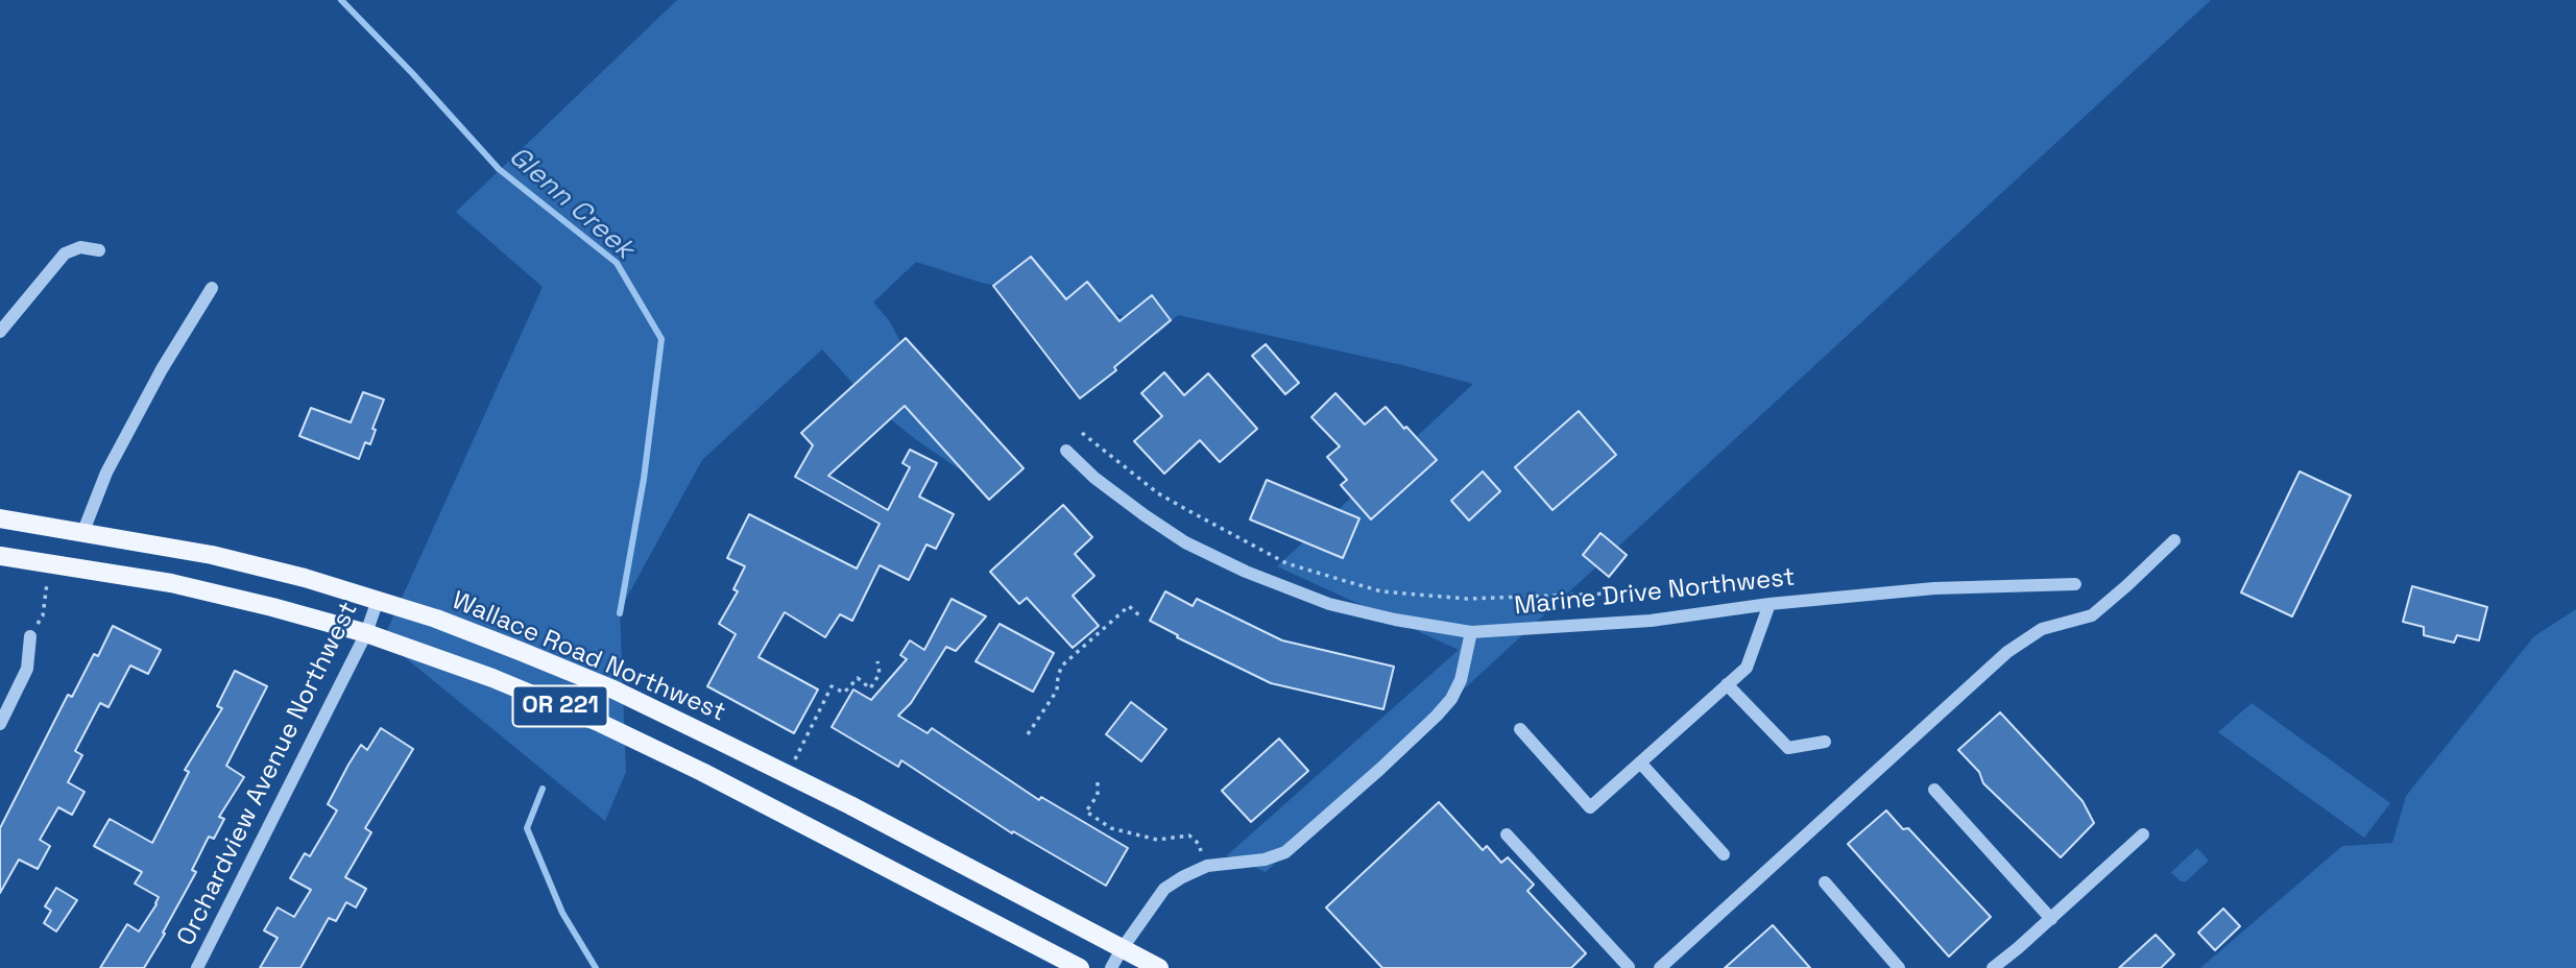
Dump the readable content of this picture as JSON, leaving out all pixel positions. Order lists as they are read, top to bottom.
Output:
{
  "streets": {
    "main road": ["Wallace Road Northwest", "OR 221"],
    "street": ["Marine Drive Northwest", "Orchardview Avenue Northwest"]
  },
  "crossings": [
    ["Wallace Road Northwest", "Orchardview Avenue Northwest"],
    ["OR 221", "Orchardview Avenue Northwest"]
  ],
  "water": ["Glenn Creek"]
}
